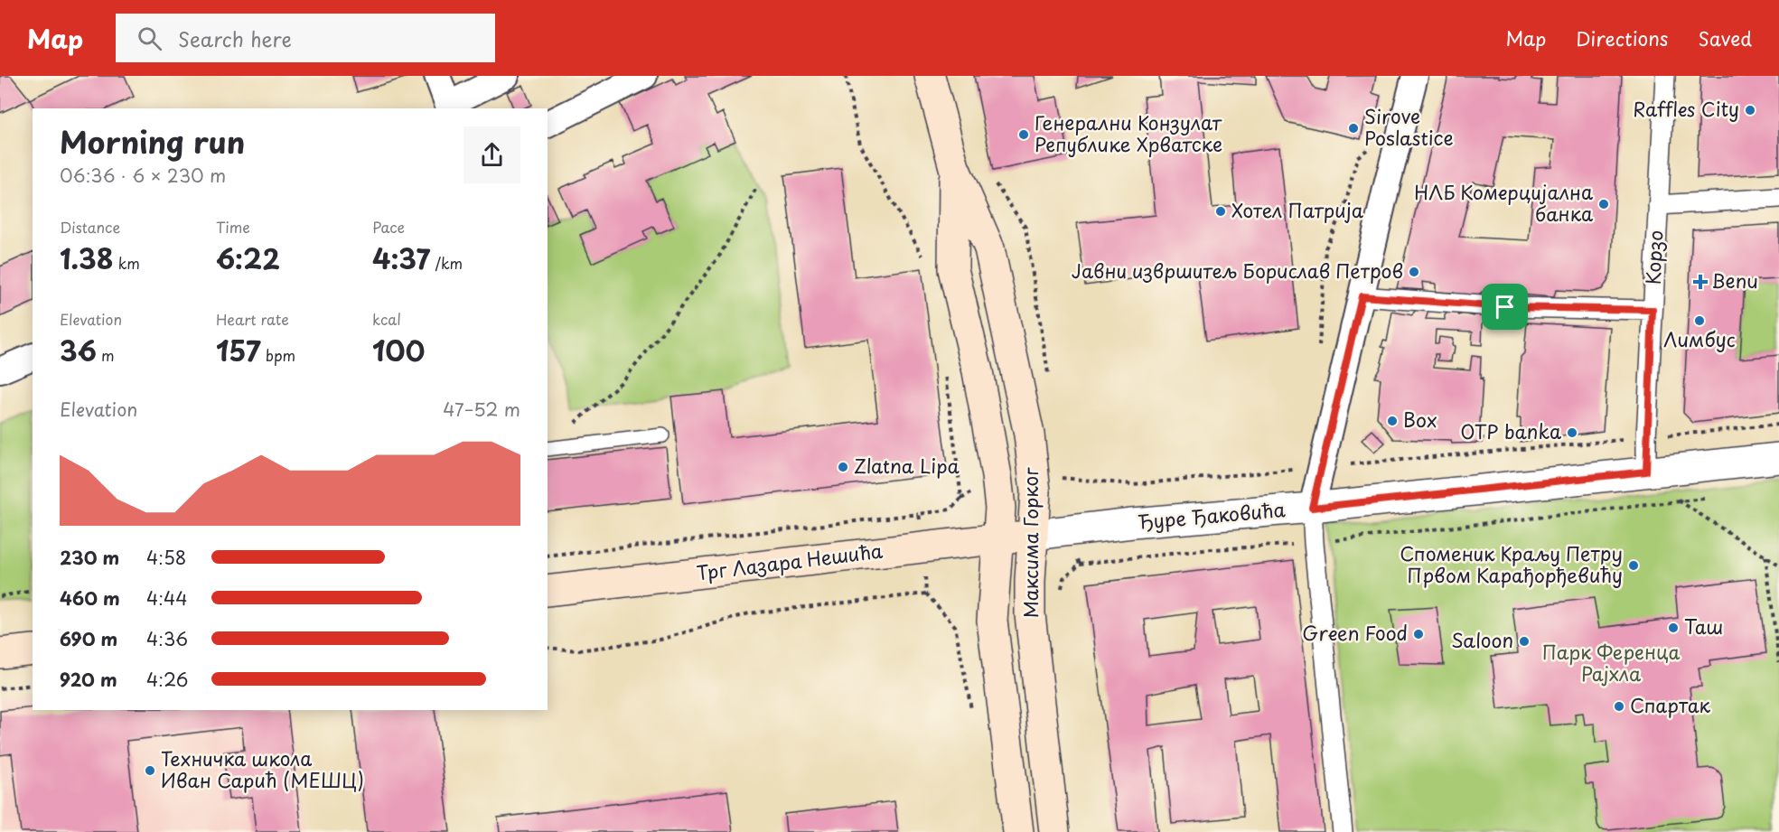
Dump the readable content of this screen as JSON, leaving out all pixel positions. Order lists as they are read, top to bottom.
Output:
{
  "streets": {
    "main road": ["Максима Горког", "Трг Лазара Нешића"],
    "street": ["Корзо", "Ђуре Ђаковића"]
  },
  "crossings": [
    ["Корзо", "Ђуре Ђаковића"],
    ["Ђуре Ђаковића", "Максима Горког"],
    ["Ђуре Ђаковића", "Трг Лазара Нешића"],
    ["Максима Горког", "Трг Лазара Нешића"]
  ],
  "parks": ["Парк Ференца Рајхла"],
  "places": {
    "other": [
      "Raffles City",
      "Sirove Poslastice",
      "Генерални Конзулат Републике Хрватске",
      "НЛБ Комерцијална банка",
      "Хотел Патрија",
      "Јавни извршитељ Борислав Петров",
      "Лимбус",
      "Box",
      "OTP banka",
      "Zlatna Lipa",
      "Споменик Краљу Петру Првом Карађорђевићу",
      "Таш",
      "Green Food",
      "Saloon",
      "Спартак",
      "Техничка школа Иван Сарић (МЕШЦ)"
    ],
    "health": ["Benu"]
  },
  "page": {
    "header": "Map",
    "search": "Search here",
    "nav": ["Map", "Directions", "Saved"],
    "heading": ["Morning run", "06:36 · 6 × 230 m"],
    "stats": [
      ["Distance", "1.38 km"],
      ["Time", "6:22"],
      ["Pace", "4:37 /km"],
      ["Elevation", "36 m"],
      ["Heart rate", "157 bpm"],
      ["kcal", "100"]
    ],
    "chart": ["Elevation", "47–52 m"],
    "list": [
      {
        "name": "230 m",
        "note": "4:58"
      },
      {
        "name": "460 m",
        "note": "4:44"
      },
      {
        "name": "690 m",
        "note": "4:36"
      },
      {
        "name": "920 m",
        "note": "4:26"
      }
    ]
  }
}
